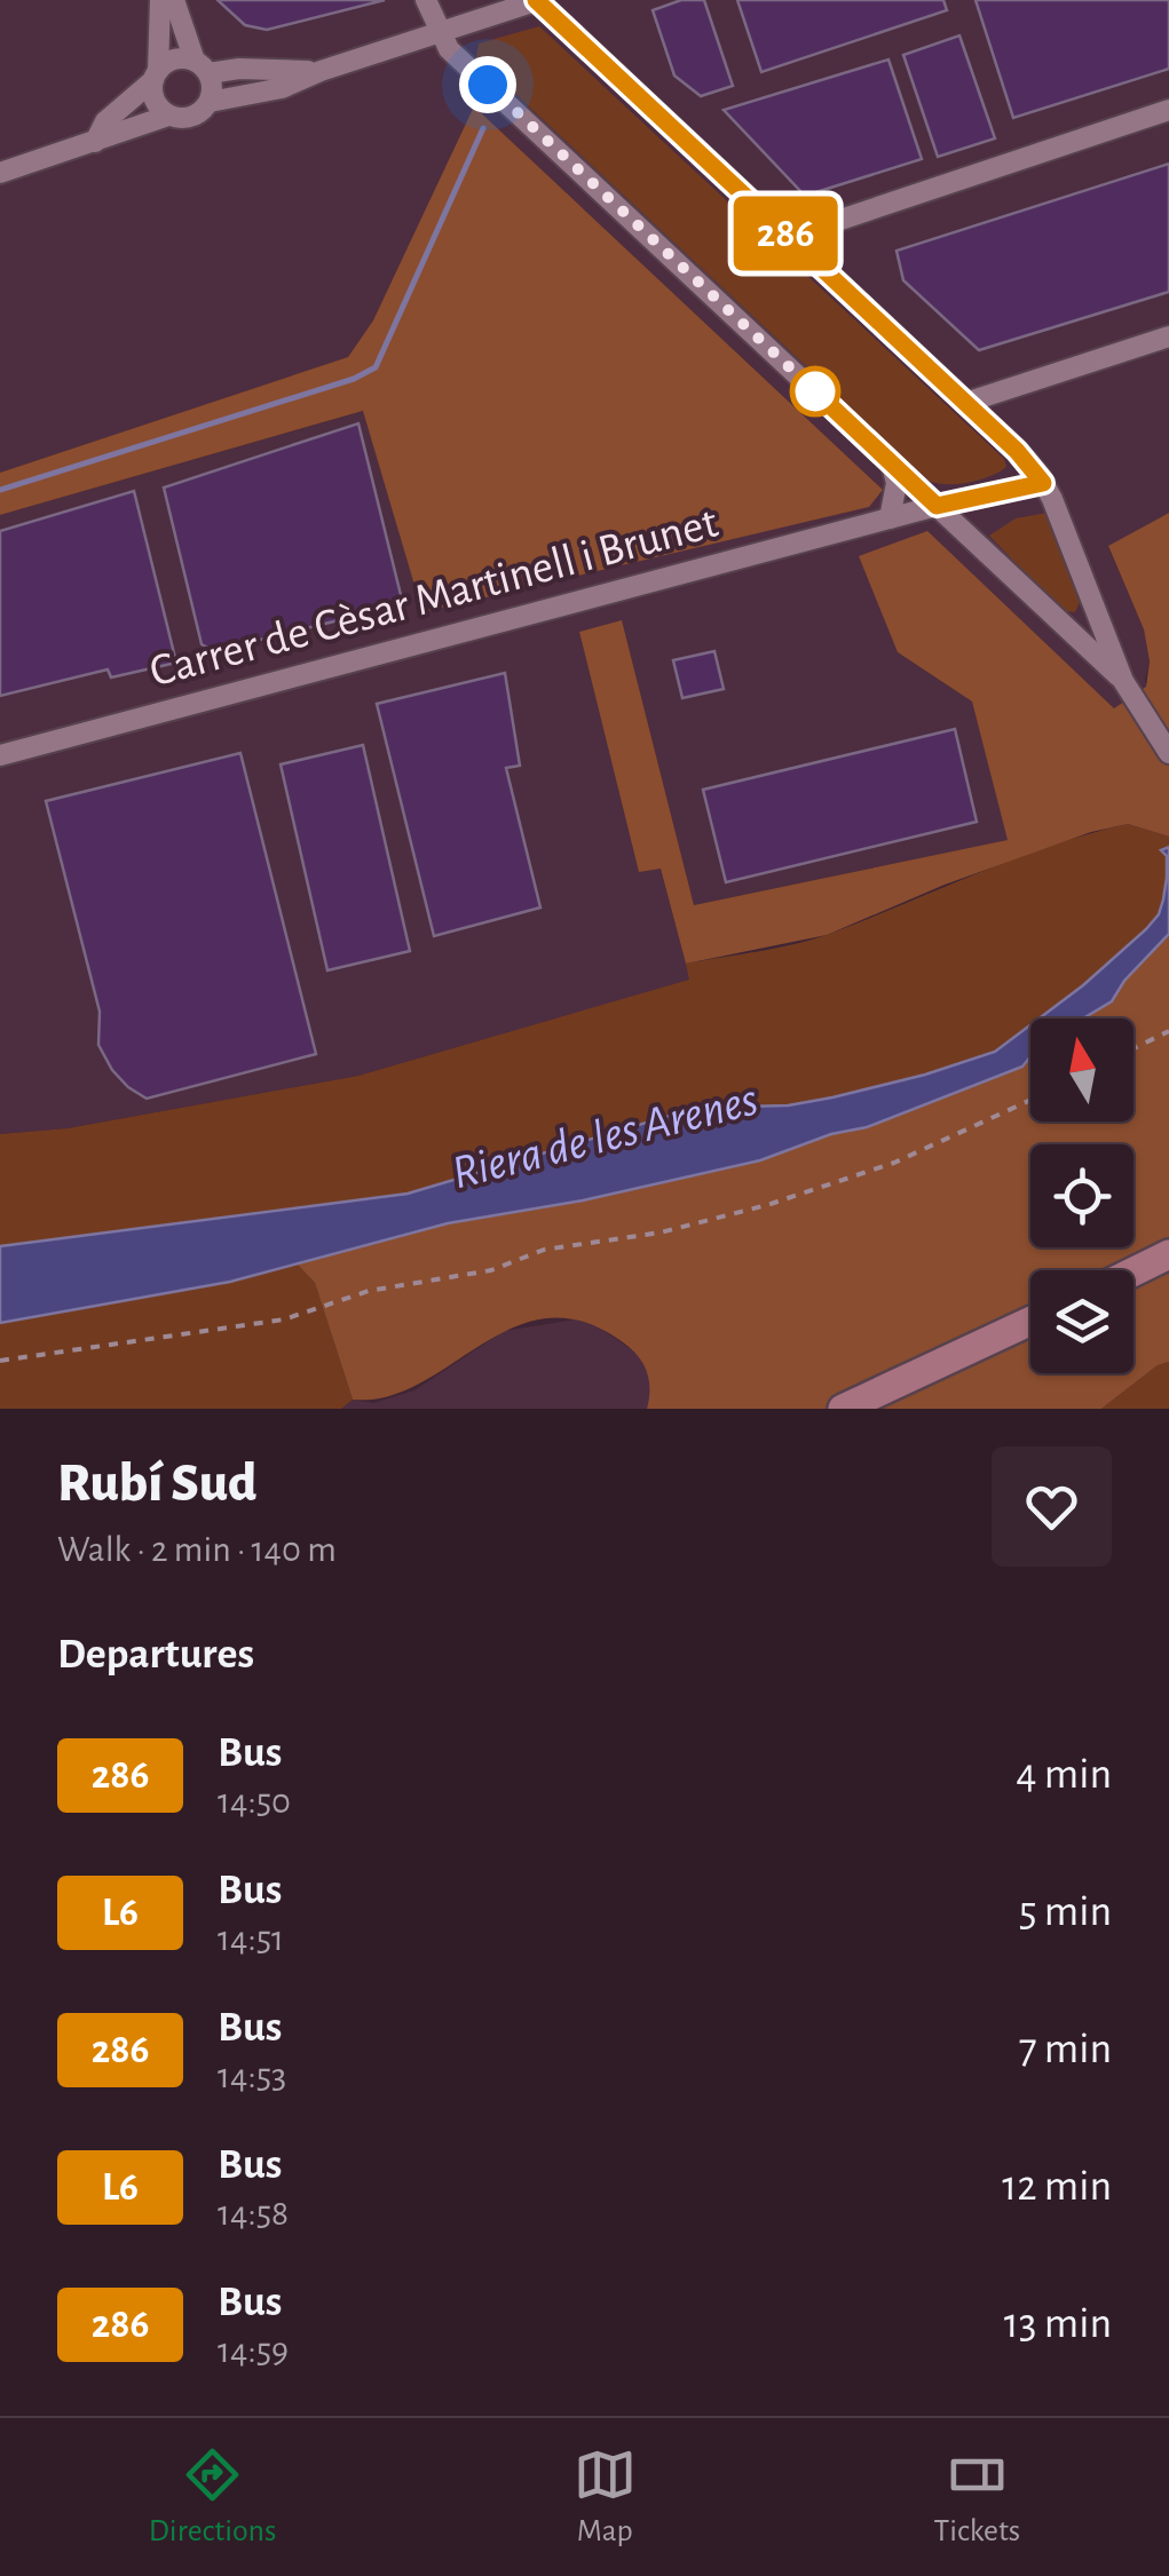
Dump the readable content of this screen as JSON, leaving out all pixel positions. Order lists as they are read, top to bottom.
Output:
{
  "streets": {
    "street": ["Carrer de Cèsar Martinell i Brunet"]
  },
  "water": ["Riera de les Arenes"],
  "lines": ["bus line 286"],
  "north": "top",
  "page": {
    "on_map": "286",
    "heading": [
      ["Rubí Sud", "Walk · 2 min · 140 m"],
      "Departures"
    ],
    "list": [
      {
        "mark": "286",
        "name": "Bus",
        "note": "14:50",
        "value": "4 min"
      },
      {
        "mark": "L6",
        "name": "Bus",
        "note": "14:51",
        "value": "5 min"
      },
      {
        "mark": "286",
        "name": "Bus",
        "note": "14:53",
        "value": "7 min"
      },
      {
        "mark": "L6",
        "name": "Bus",
        "note": "14:58",
        "value": "12 min"
      },
      {
        "mark": "286",
        "name": "Bus",
        "note": "14:59",
        "value": "13 min"
      }
    ],
    "tabs": ["Directions", "Map", "Tickets"]
  }
}
